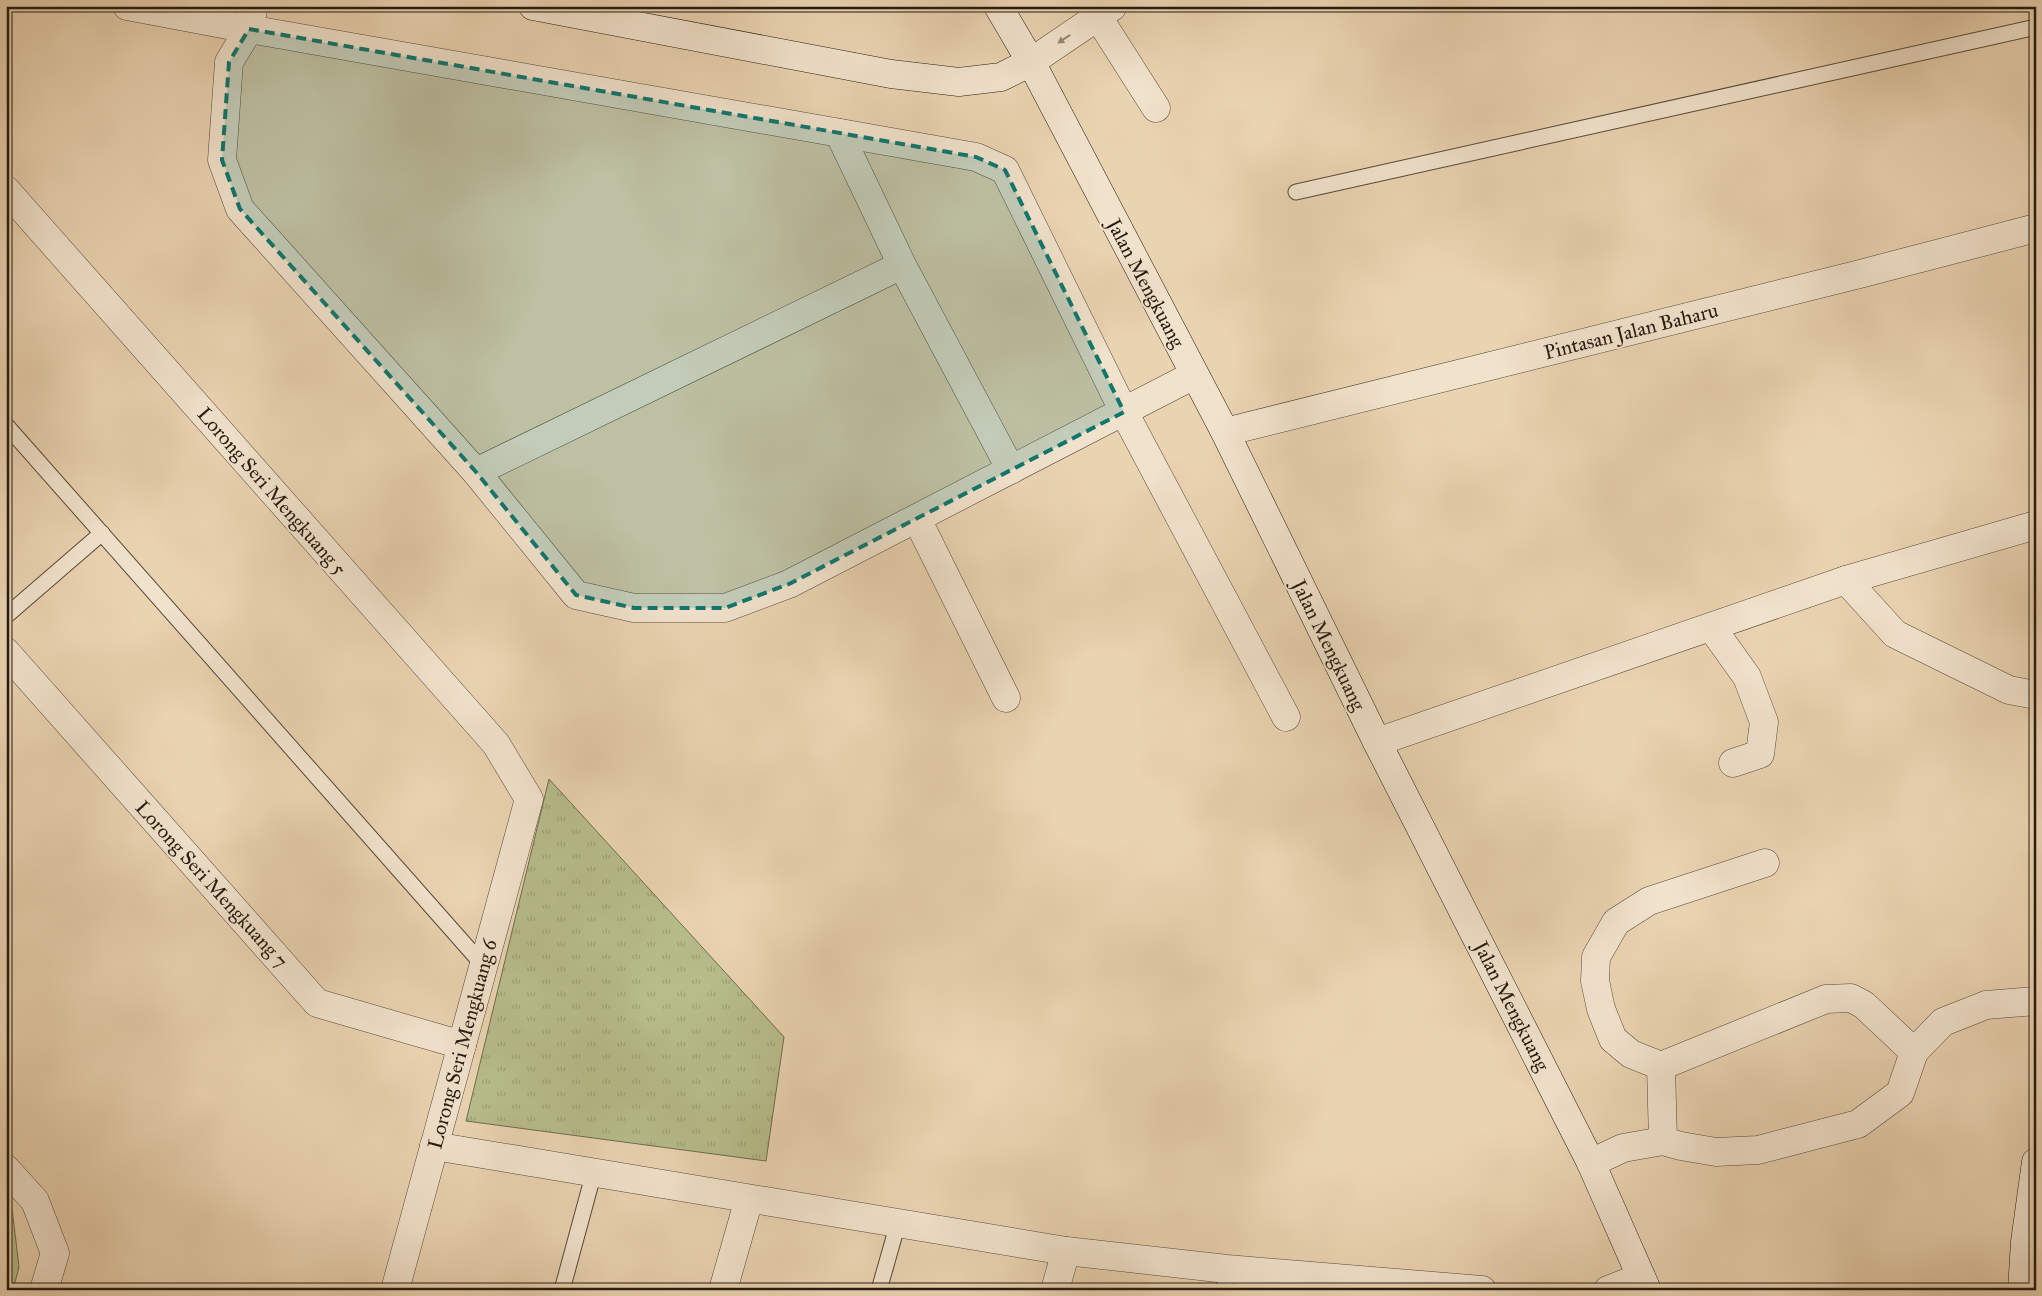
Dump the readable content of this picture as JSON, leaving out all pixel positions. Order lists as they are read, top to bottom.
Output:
{
  "streets": {
    "street": [
      "Jalan Mengkuang",
      "Pintasan Jalan Baharu",
      "Lorong Seri Mengkuang 5",
      "Lorong Seri Mengkuang 7",
      "Lorong Seri Mengkuang 6"
    ]
  },
  "crossings": [
    ["Jalan Mengkuang", "Pintasan Jalan Baharu"],
    ["Lorong Seri Mengkuang 5", "Lorong Seri Mengkuang 6"],
    ["Lorong Seri Mengkuang 7", "Lorong Seri Mengkuang 6"]
  ]
}
